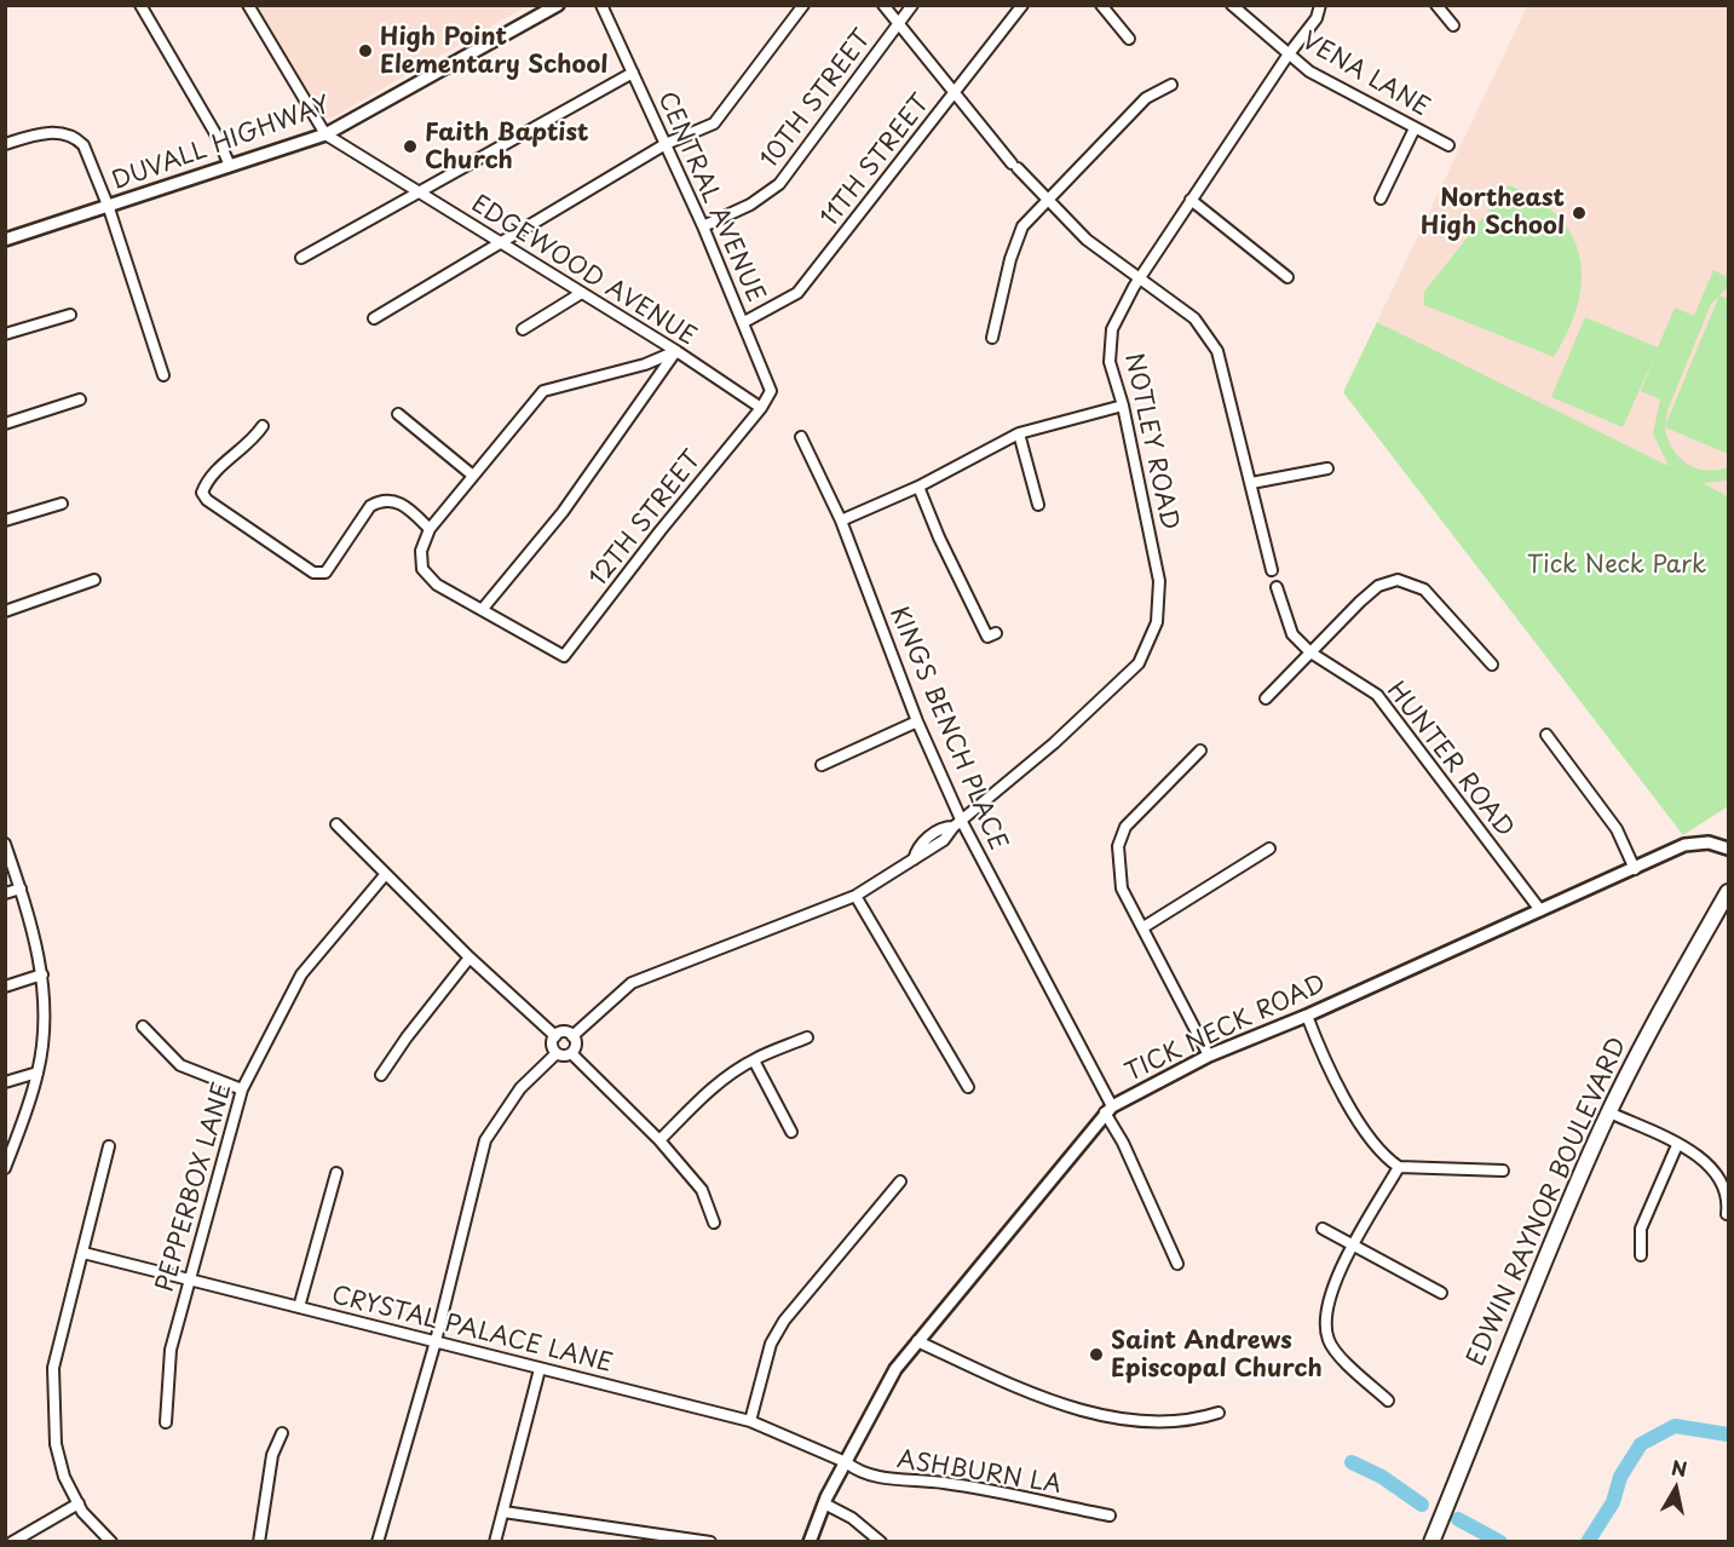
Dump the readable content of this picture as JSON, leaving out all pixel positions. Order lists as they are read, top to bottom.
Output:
{
  "streets": {
    "main road": ["EDWIN RAYNOR BOULEVARD"],
    "street": [
      "VENA LANE",
      "10TH STREET",
      "DUVALL HIGHWAY",
      "11TH STREET",
      "CENTRAL AVENUE",
      "EDGEWOOD AVENUE",
      "NOTLEY ROAD",
      "12TH STREET",
      "KINGS BENCH PLACE",
      "HUNTER ROAD",
      "TICK NECK ROAD",
      "PEPPERBOX LANE",
      "CRYSTAL PALACE LANE",
      "ASHBURN LA"
    ]
  },
  "crossings": [
    ["VENA LANE", "NOTLEY ROAD"],
    ["10TH STREET", "CENTRAL AVENUE"],
    ["DUVALL HIGHWAY", "EDGEWOOD AVENUE"],
    ["11TH STREET", "CENTRAL AVENUE"],
    ["CENTRAL AVENUE", "EDGEWOOD AVENUE"],
    ["CENTRAL AVENUE", "12TH STREET"],
    ["EDGEWOOD AVENUE", "12TH STREET"],
    ["NOTLEY ROAD", "KINGS BENCH PLACE"],
    ["KINGS BENCH PLACE", "TICK NECK ROAD"],
    ["HUNTER ROAD", "TICK NECK ROAD"],
    ["TICK NECK ROAD", "CRYSTAL PALACE LANE"],
    ["TICK NECK ROAD", "ASHBURN LA"],
    ["PEPPERBOX LANE", "CRYSTAL PALACE LANE"],
    ["CRYSTAL PALACE LANE", "ASHBURN LA"]
  ],
  "parks": ["Tick Neck Park"],
  "places": [
    "High Point Elementary School",
    "Faith Baptist Church",
    "Northeast High School",
    "Saint Andrews Episcopal Church"
  ],
  "north": "top"
}
